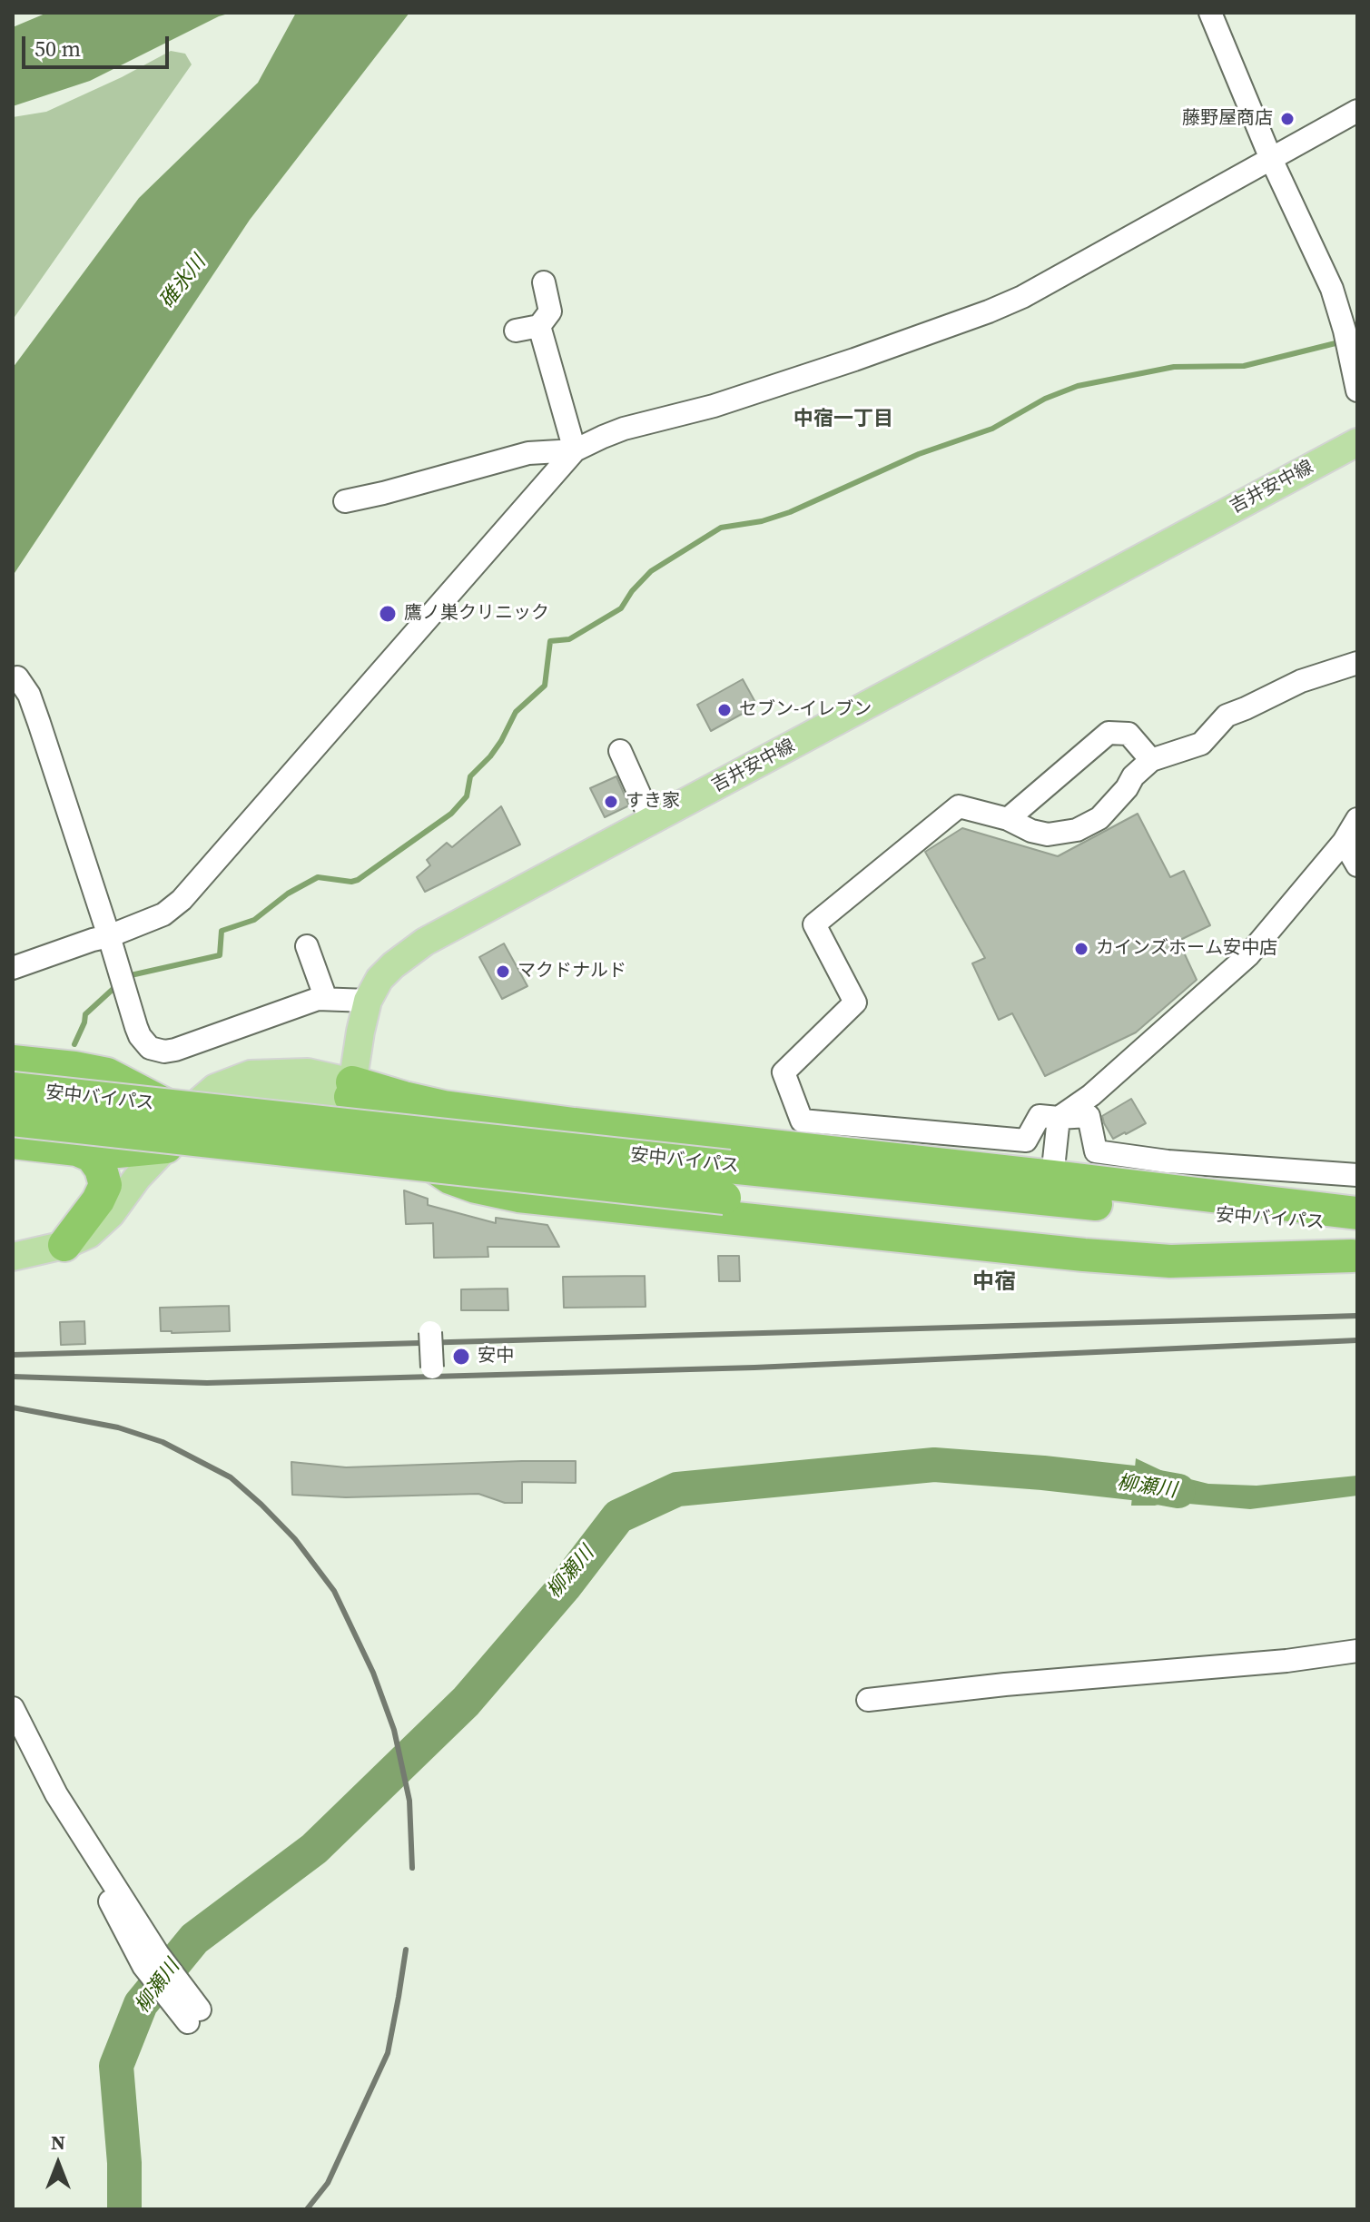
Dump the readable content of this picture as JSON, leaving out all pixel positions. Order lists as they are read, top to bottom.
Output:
{
  "streets": {
    "highway": ["安中バイパス"],
    "main road": ["吉井安中線"]
  },
  "districts": ["中宿一丁目", "中宿"],
  "water": ["碓氷川", "柳瀬川"],
  "places": [
    "藤野屋商店",
    "鷹ノ巣クリニック",
    "セブン-イレブン",
    "すき家",
    "カインズホーム安中店",
    "マクドナルド",
    "安中"
  ],
  "scale_bar": "50 m",
  "north": "top"
}
